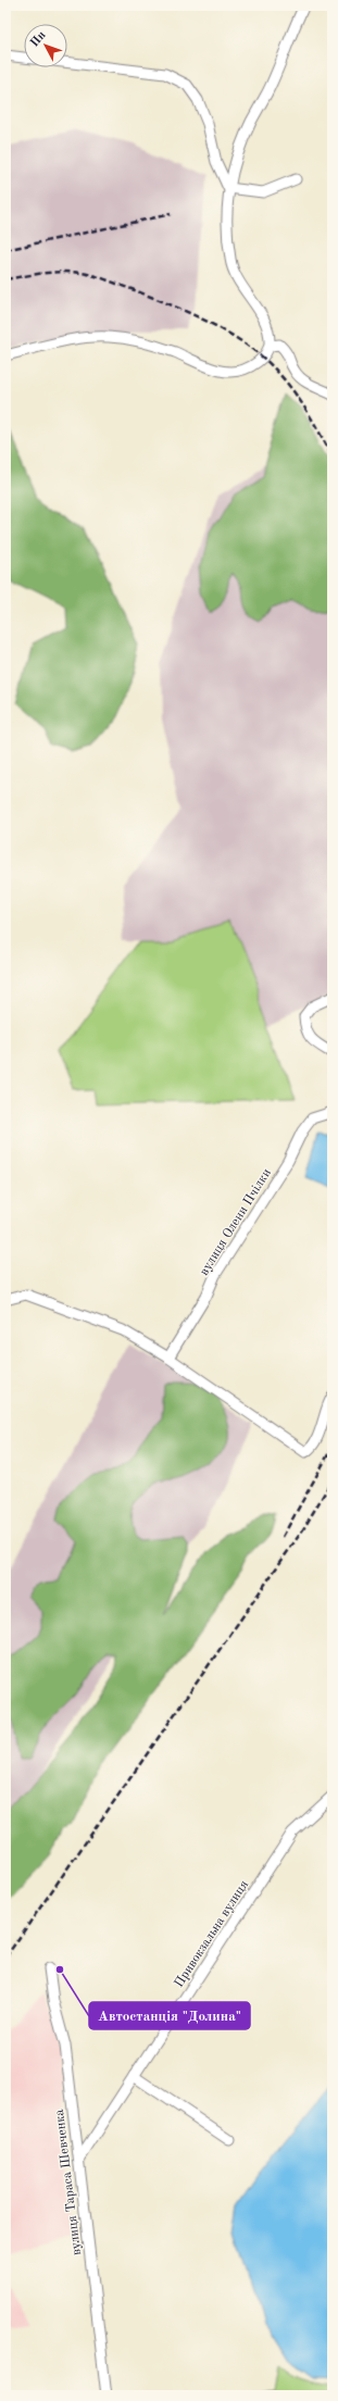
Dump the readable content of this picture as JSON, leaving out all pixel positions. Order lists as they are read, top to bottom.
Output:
{
  "streets": {
    "street": ["вулиця Олени Пчілки", "Привокзальна вулиця", "вулиця Тараса Шевченка"]
  },
  "crossings": [
    ["Привокзальна вулиця", "вулиця Тараса Шевченка"]
  ],
  "places": ["Автостанція \"Долина\""],
  "north": "top left"
}
